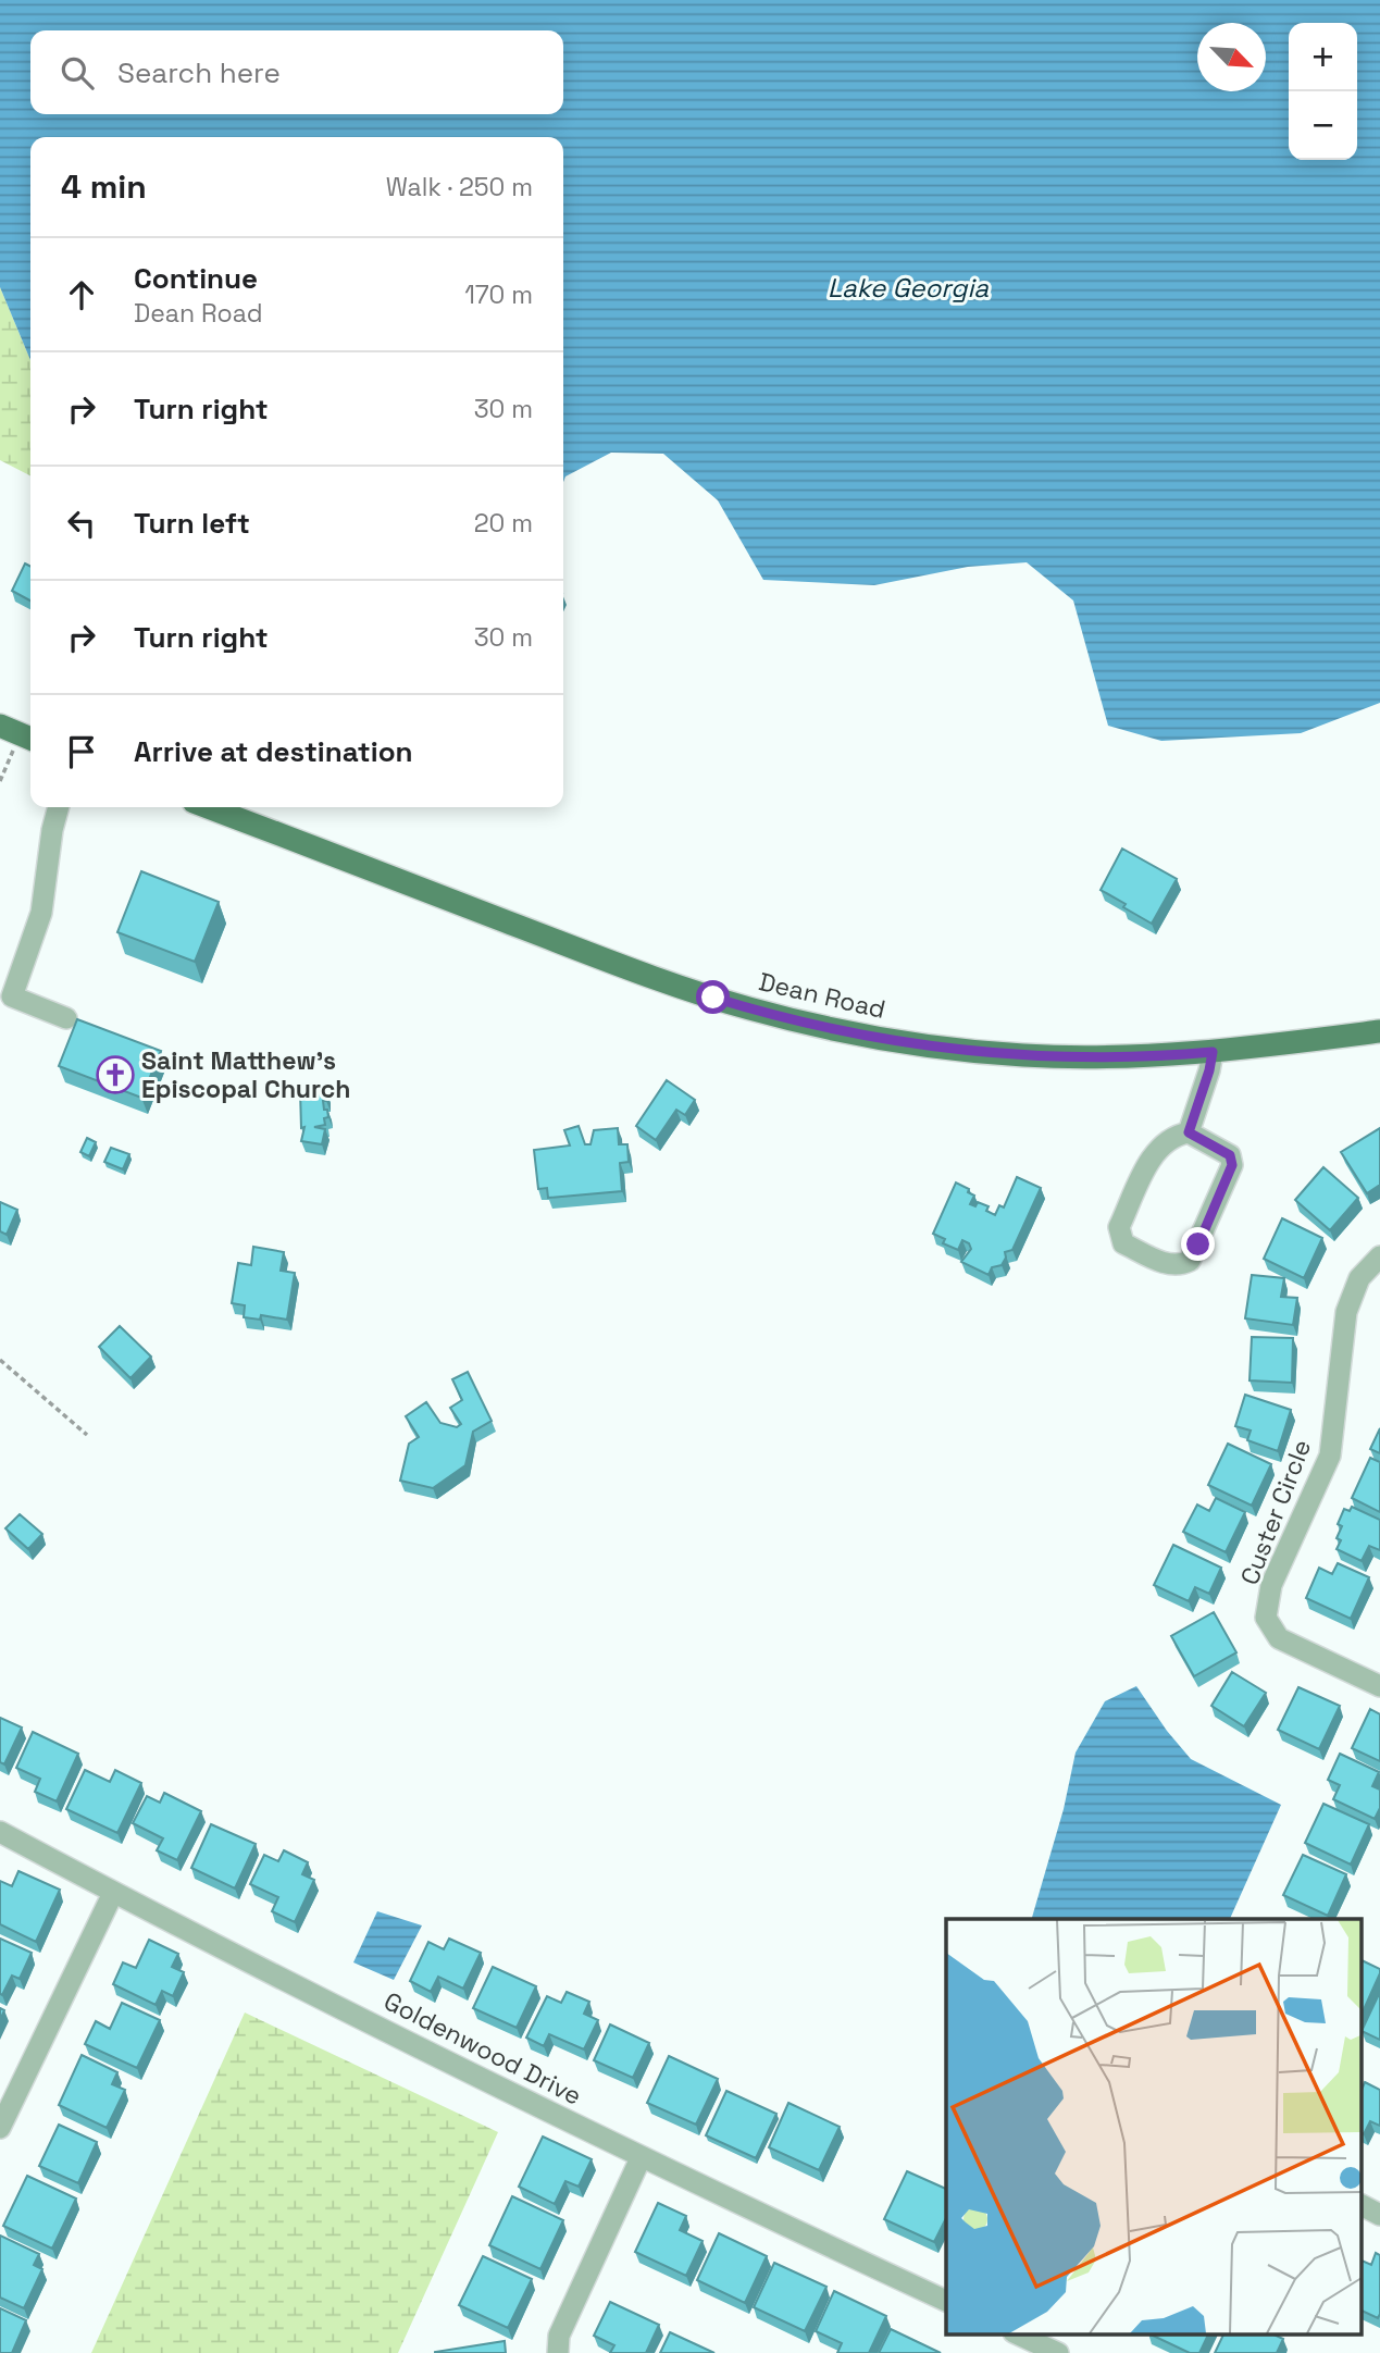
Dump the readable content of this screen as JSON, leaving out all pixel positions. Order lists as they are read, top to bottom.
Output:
{
  "streets": {
    "main road": ["Dean Road"],
    "street": ["Custer Circle", "Goldenwood Drive"]
  },
  "water": ["Lake Georgia"],
  "places": {
    "church": ["Saint Matthew's Episcopal Church"]
  },
  "north": "bottom right",
  "page": {
    "map_buttons": ["+", "−"],
    "search": "Search here",
    "heading": ["4 min", "Walk · 250 m"],
    "list": [
      ["Continue", "Dean Road", "170 m"],
      ["Turn right", "30 m"],
      ["Turn left", "20 m"],
      ["Turn right", "30 m"],
      "Arrive at destination"
    ]
  }
}
